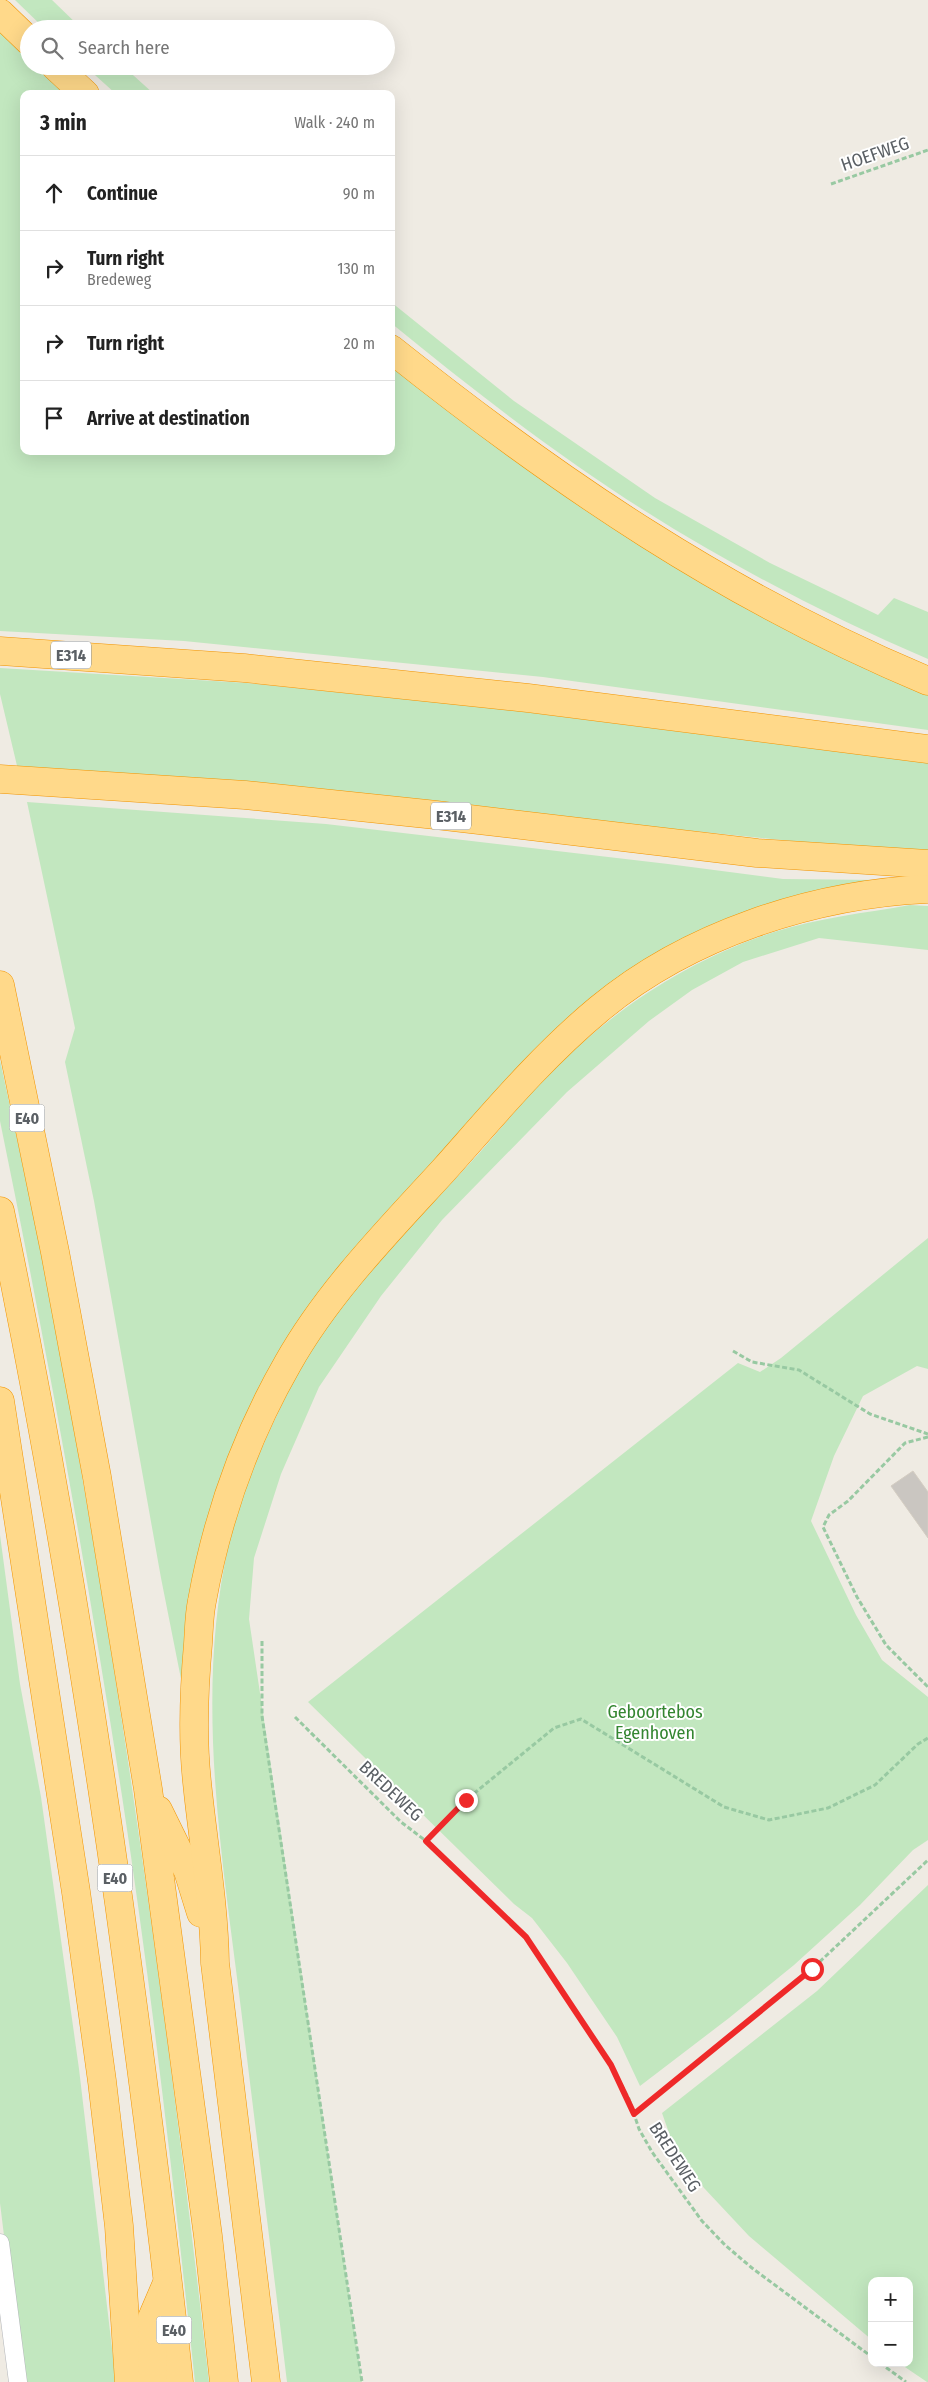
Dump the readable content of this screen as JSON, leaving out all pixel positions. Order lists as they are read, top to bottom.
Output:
{
  "streets": {
    "highway": ["E314", "E40"],
    "path": ["HOEFWEG", "BREDEWEG"]
  },
  "parks": ["Geboortebos Egenhoven"],
  "page": {
    "search": "Search here",
    "heading": ["3 min", "Walk · 240 m"],
    "list": [
      ["Continue", "90 m"],
      ["Turn right", "Bredeweg", "130 m"],
      ["Turn right", "20 m"],
      "Arrive at destination"
    ],
    "map_buttons": ["+", "−"]
  }
}
